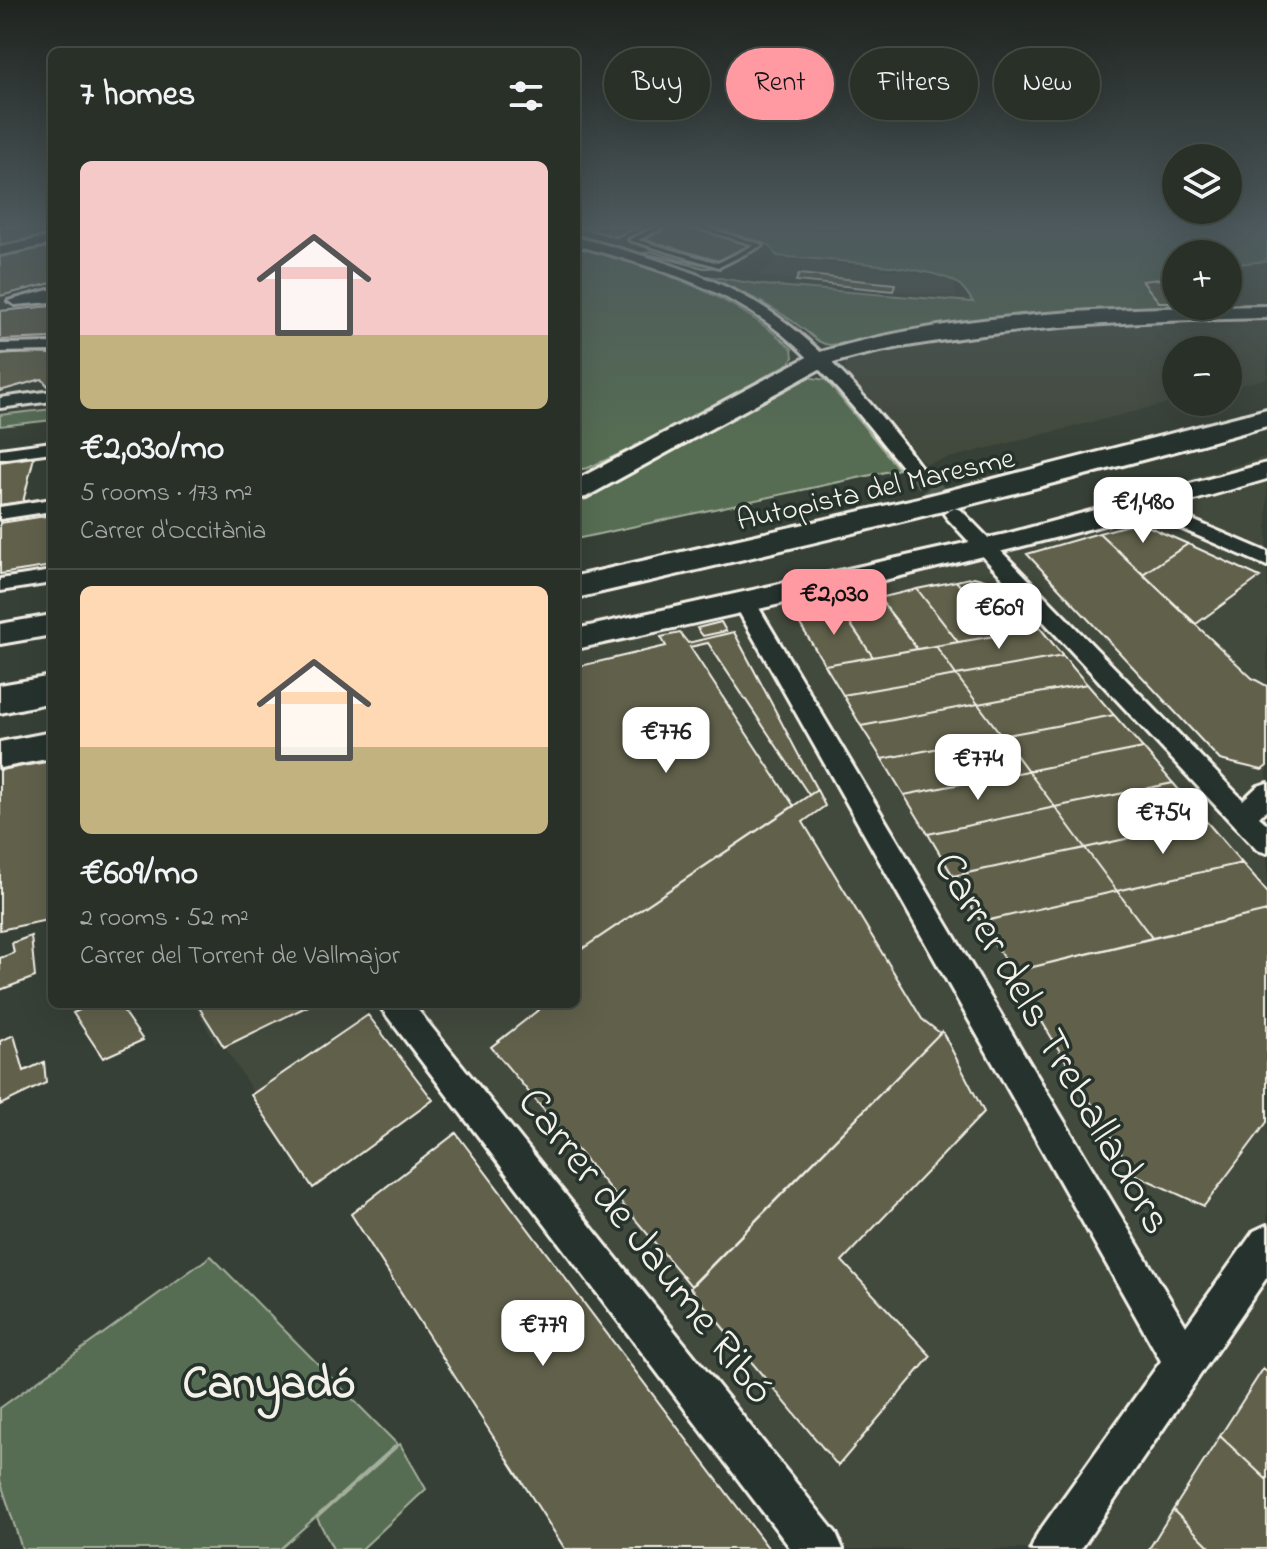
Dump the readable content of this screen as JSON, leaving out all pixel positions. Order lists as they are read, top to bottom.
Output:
{
  "streets": {
    "highway": ["Autopista del Maresme"],
    "street": ["Carrer dels Treballadors", "Carrer de Jaume Ribó"]
  },
  "districts": ["Canyadó"],
  "page": {
    "chip": [
      "Buy",
      "Rent",
      "Filters",
      "New"
    ],
    "heading": "7 homes",
    "map_buttons": ["+", "−"],
    "list": [
      {
        "name": "€2,030/mo",
        "note": "5 rooms · 173 m² · Carrer d'Occitània"
      },
      {
        "name": "€609/mo",
        "note": "2 rooms · 52 m² · Carrer del Torrent de Vallmajor"
      }
    ],
    "price": [
      "€1,480",
      "€2,030",
      "€609",
      "€776",
      "€774",
      "€754",
      "€779"
    ]
  }
}
